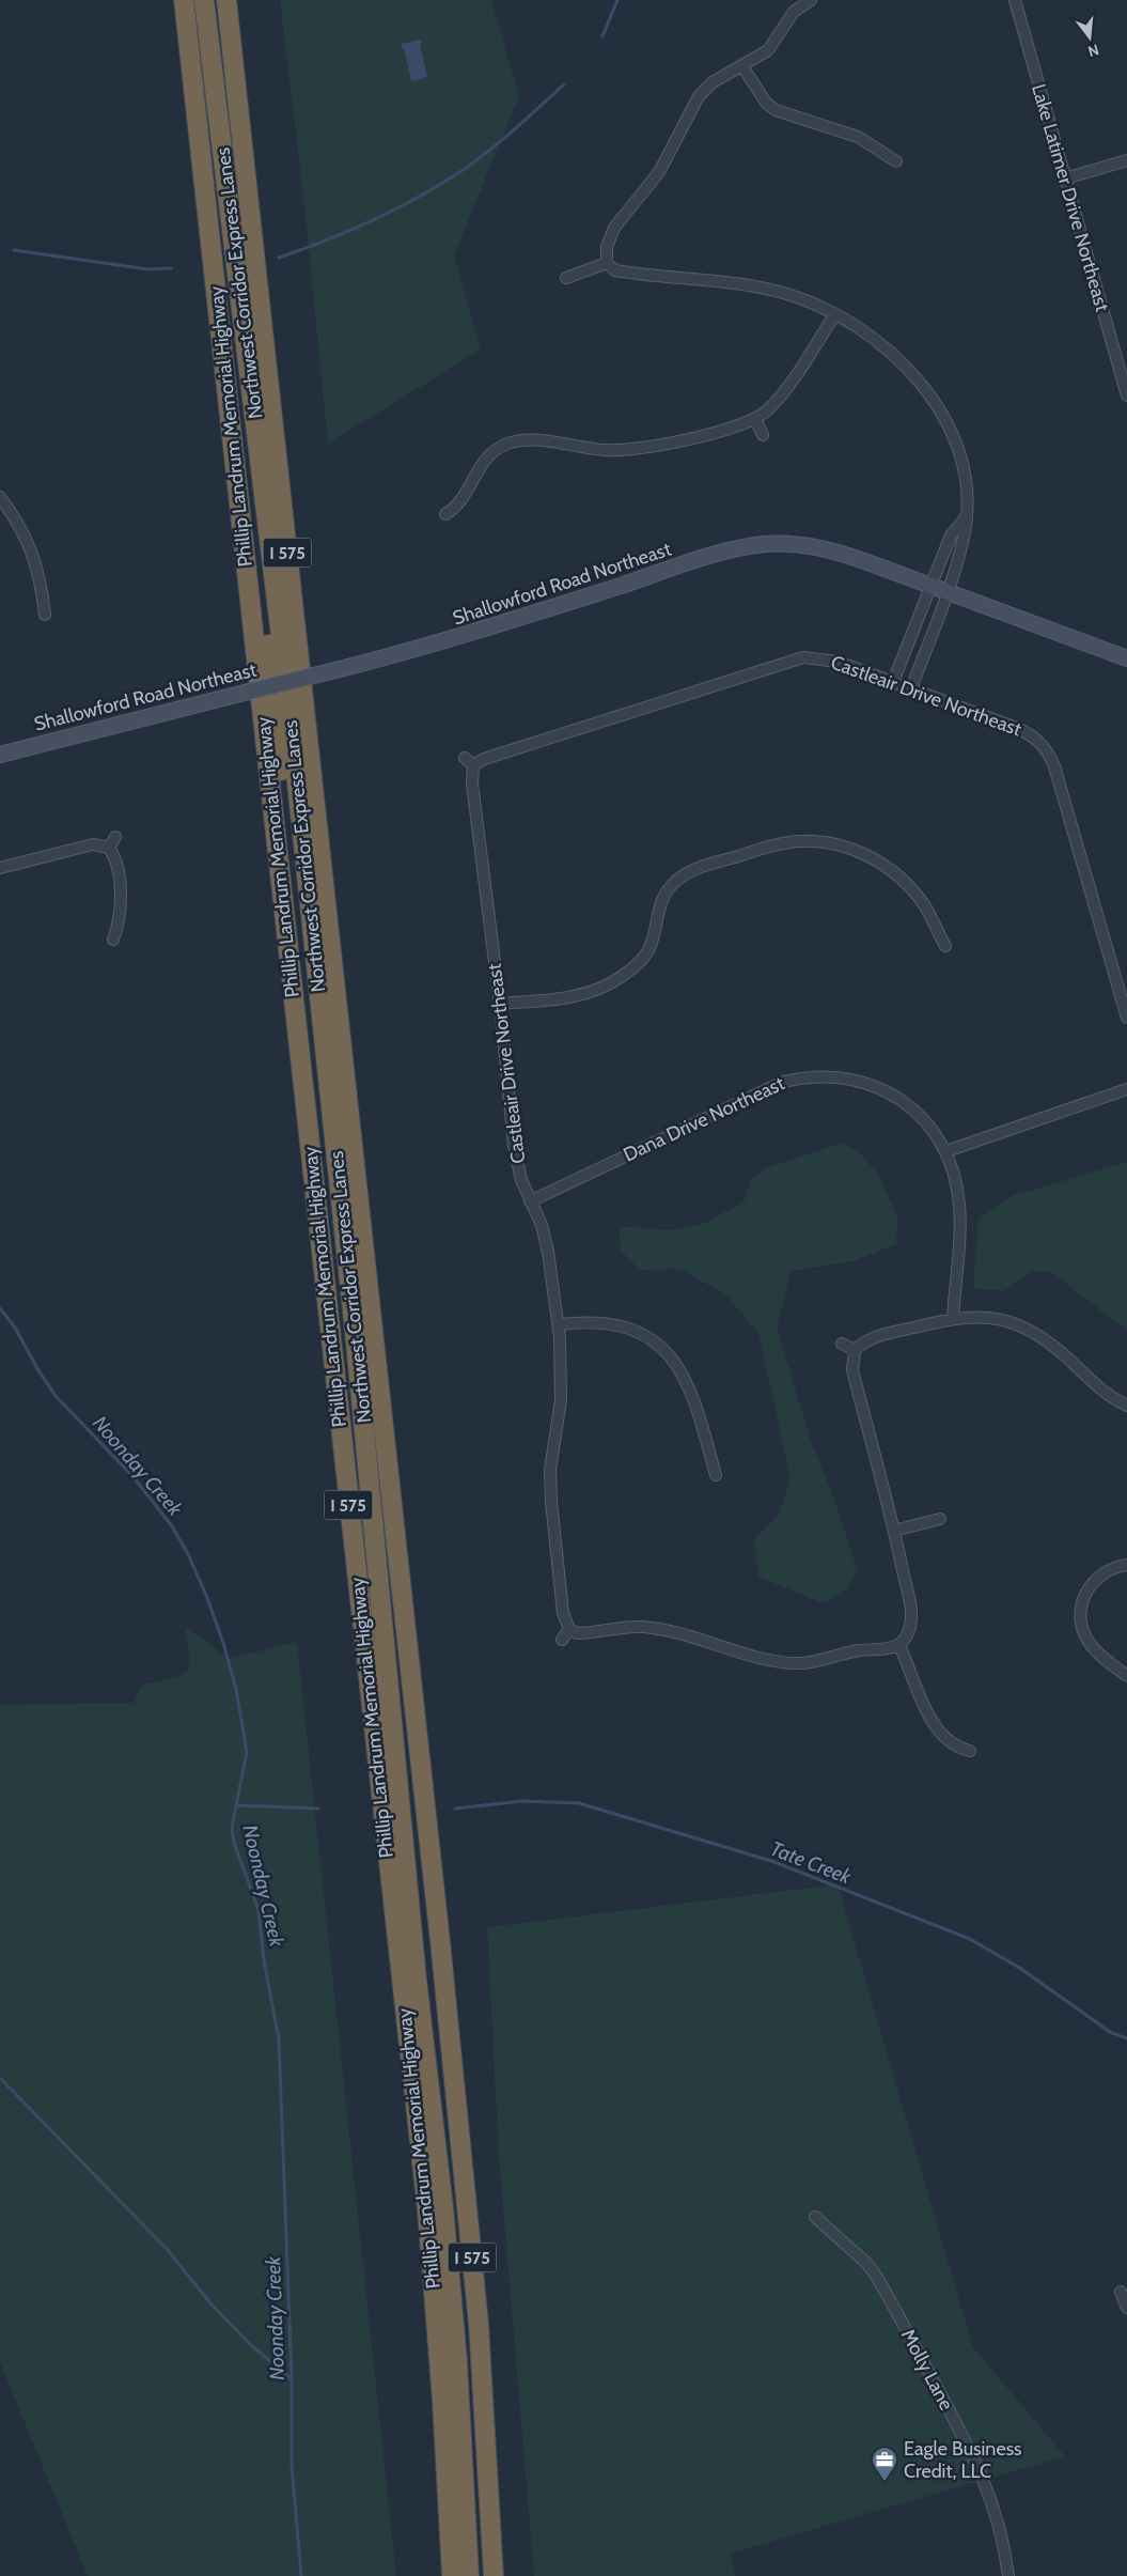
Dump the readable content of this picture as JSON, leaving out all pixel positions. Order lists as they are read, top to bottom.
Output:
{
  "streets": {
    "highway": ["Northwest Corridor Express Lanes", "Phillip Landrum Memorial Highway", "I 575"],
    "street": [
      "Lake Latimer Drive Northeast",
      "Shallowford Road Northeast",
      "Castleair Drive Northeast",
      "Dana Drive Northeast",
      "Molly Lane"
    ]
  },
  "crossings": [
    ["Castleair Drive Northeast", "Dana Drive Northeast"]
  ],
  "water": ["Noonday Creek", "Tate Creek"],
  "places": {
    "office": ["Eagle Business Credit, LLC"]
  },
  "north": "bottom"
}
